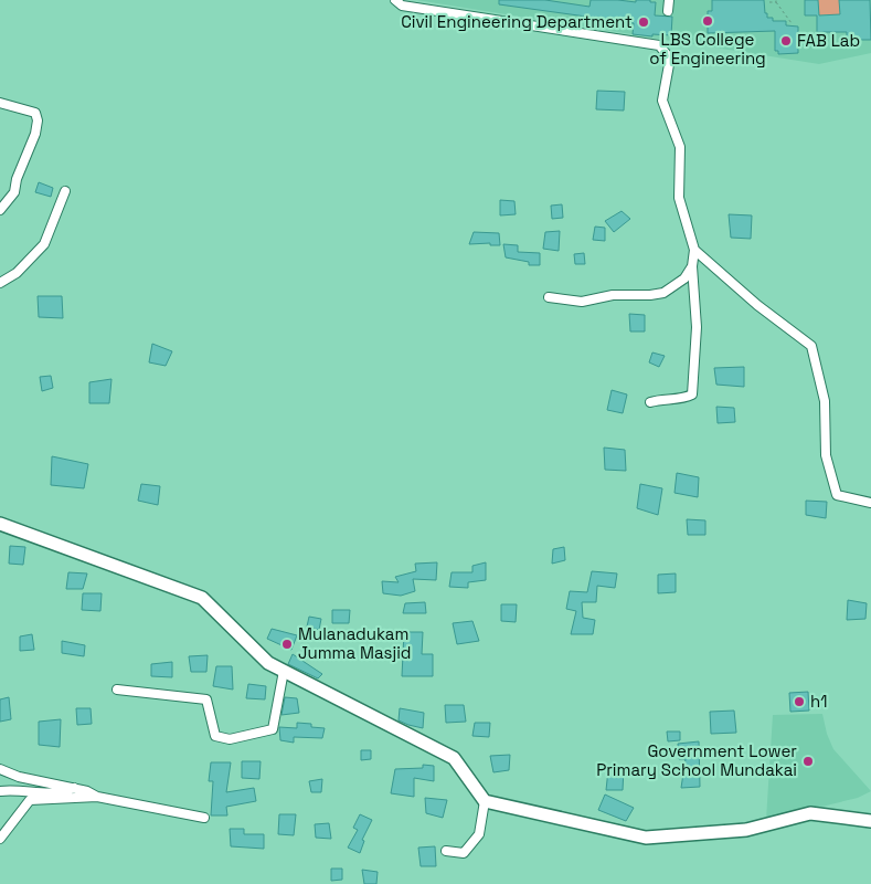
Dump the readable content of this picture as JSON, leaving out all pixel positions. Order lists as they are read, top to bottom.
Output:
{
  "places": [
    "LBS College of Engineering",
    "Civil Engineering Department",
    "FAB Lab",
    "Mulanadukam Jumma Masjid",
    "h1",
    "Government Lower Primary School Mundakai"
  ]
}
